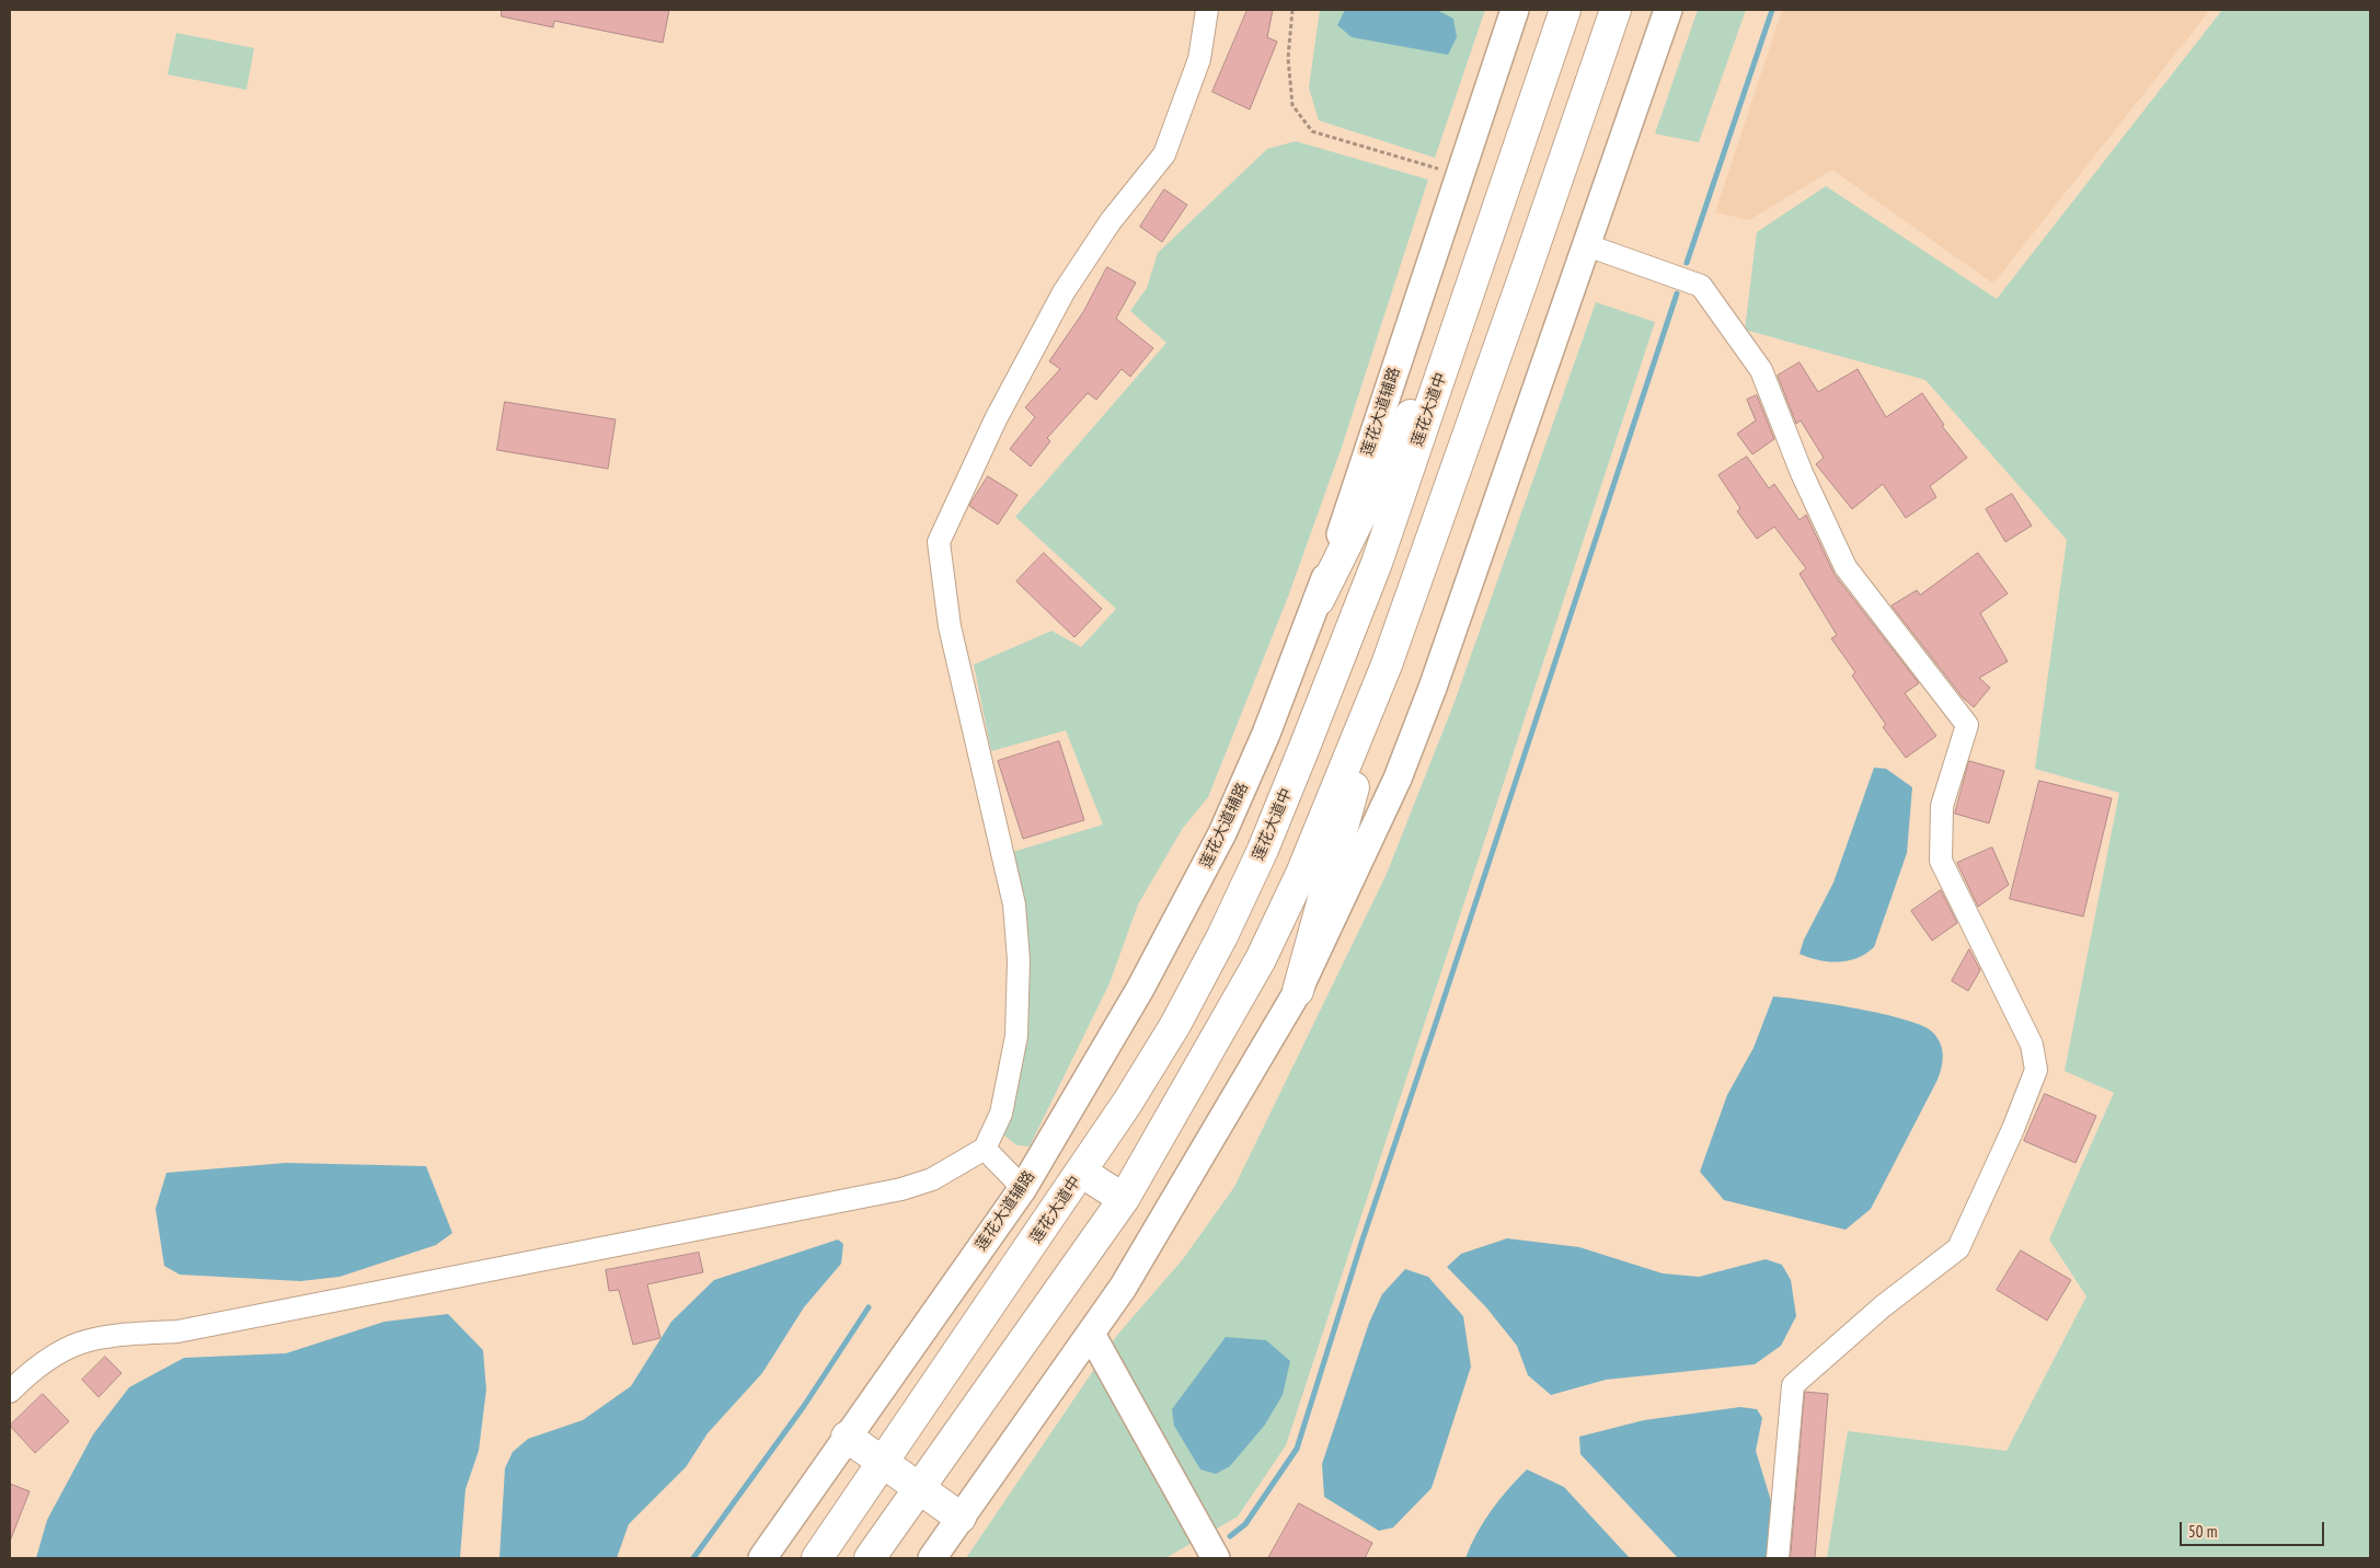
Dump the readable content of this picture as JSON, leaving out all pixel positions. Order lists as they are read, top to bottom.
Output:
{
  "streets": {
    "main road": ["莲花大道中"],
    "street": ["莲花大道辅路"]
  },
  "scale_bar": "50 m"
}
